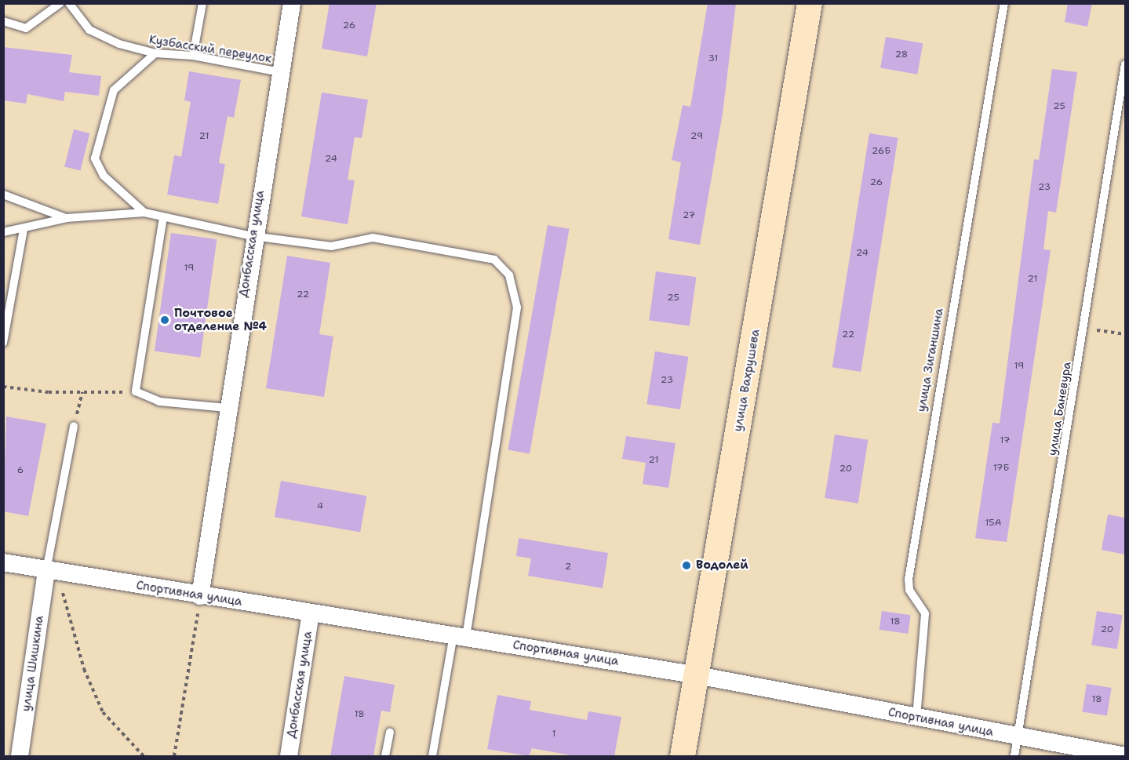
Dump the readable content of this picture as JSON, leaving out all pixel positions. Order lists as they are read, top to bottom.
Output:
{
  "streets": {
    "main road": ["улица Вахрушева"],
    "street": ["Донбасская улица", "Спортивная улица", "улица Шишкина"],
    "lane": ["Кузбасский переулок", "улица Зиганшина", "улица Баневура"]
  },
  "crossings": [
    ["Кузбасский переулок", "Донбасская улица"],
    ["Донбасская улица", "Спортивная улица"],
    ["улица Зиганшина", "Спортивная улица"],
    ["улица Вахрушева", "Спортивная улица"],
    ["улица Баневура", "Спортивная улица"],
    ["Спортивная улица", "улица Шишкина"]
  ],
  "places": ["Почтовое отделение №4", "Водолей"],
  "house_numbers": [
    "26",
    "28",
    "31",
    "25",
    "21",
    "29",
    "26Б",
    "24",
    "26",
    "23",
    "27",
    "24",
    "19",
    "21",
    "22",
    "25",
    "22",
    "19",
    "23",
    "17",
    "21",
    "17Б",
    "20",
    "6",
    "4",
    "15А",
    "2",
    "18",
    "20",
    "18",
    "18",
    "1"
  ]
}
